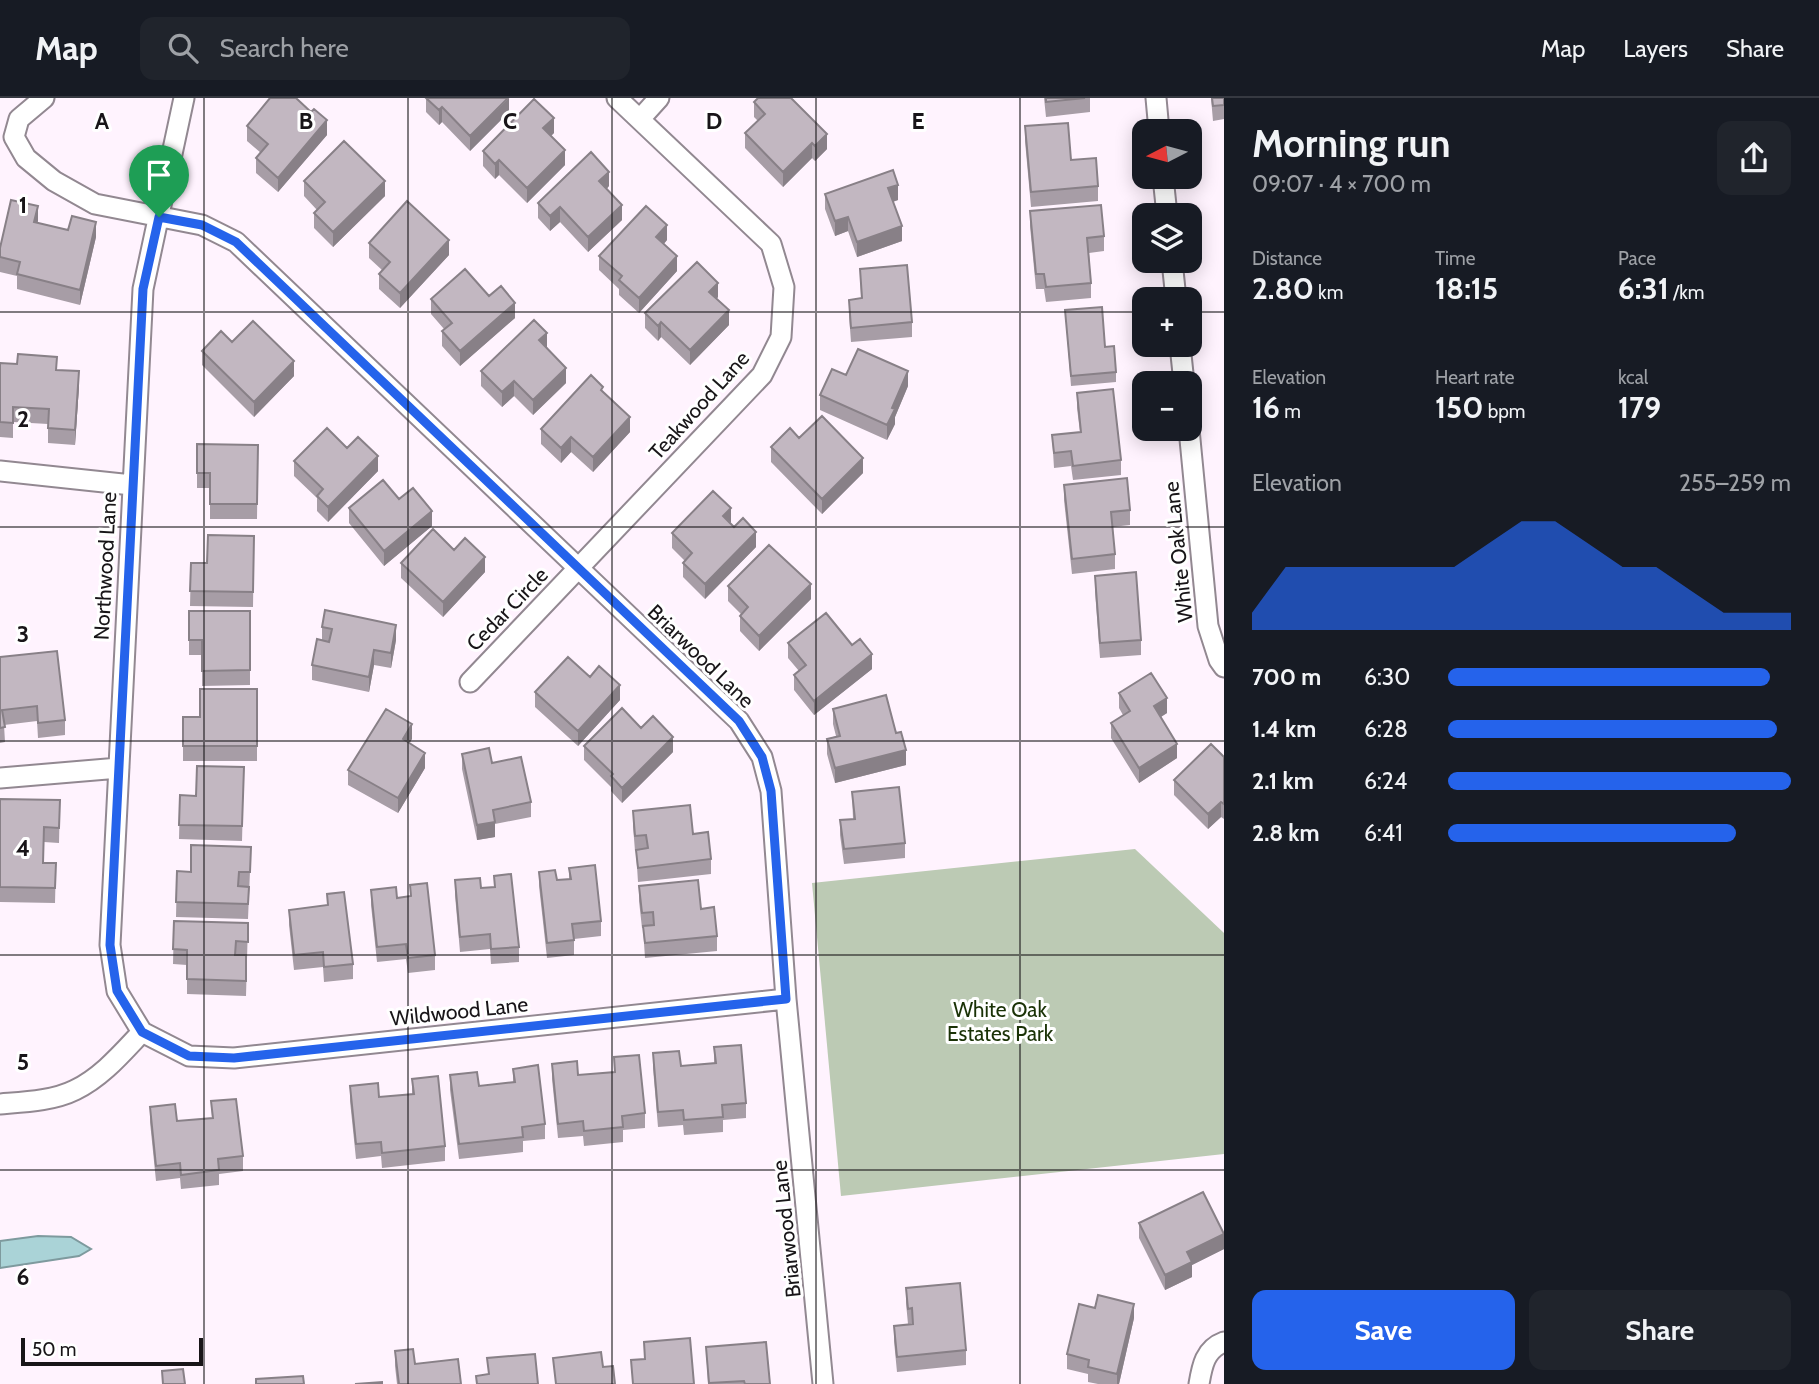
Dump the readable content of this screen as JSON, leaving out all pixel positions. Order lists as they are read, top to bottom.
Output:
{
  "streets": {
    "street": [
      "Teakwood Lane",
      "White Oak Lane",
      "Northwood Lane",
      "Cedar Circle",
      "Briarwood Lane",
      "Wildwood Lane"
    ]
  },
  "crossings": [
    ["Teakwood Lane", "Cedar Circle"],
    ["Teakwood Lane", "Briarwood Lane"],
    ["Northwood Lane", "Briarwood Lane"],
    ["Northwood Lane", "Wildwood Lane"],
    ["Cedar Circle", "Briarwood Lane"],
    ["Briarwood Lane", "Wildwood Lane"]
  ],
  "parks": ["White Oak Estates Park"],
  "scale_bar": "50 m",
  "north": "left",
  "page": {
    "header": "Map",
    "search": "Search here",
    "nav": ["Map", "Layers", "Share"],
    "heading": ["Morning run", "09:07 · 4 × 700 m"],
    "map_buttons": ["+", "−"],
    "stats": [
      ["Distance", "2.80 km"],
      ["Time", "18:15"],
      ["Pace", "6:31 /km"],
      ["Elevation", "16 m"],
      ["Heart rate", "150 bpm"],
      ["kcal", "179"]
    ],
    "chart": ["Elevation", "255–259 m"],
    "list": [
      {
        "name": "700 m",
        "note": "6:30"
      },
      {
        "name": "1.4 km",
        "note": "6:28"
      },
      {
        "name": "2.1 km",
        "note": "6:24"
      },
      {
        "name": "2.8 km",
        "note": "6:41"
      }
    ],
    "buttons": ["Save", "Share"],
    "scale": "50 m"
  },
  "grid": {
    "columns": [
      "A",
      "B",
      "C",
      "D",
      "E"
    ],
    "rows": [
      "1",
      "2",
      "3",
      "4",
      "5",
      "6"
    ]
  }
}
